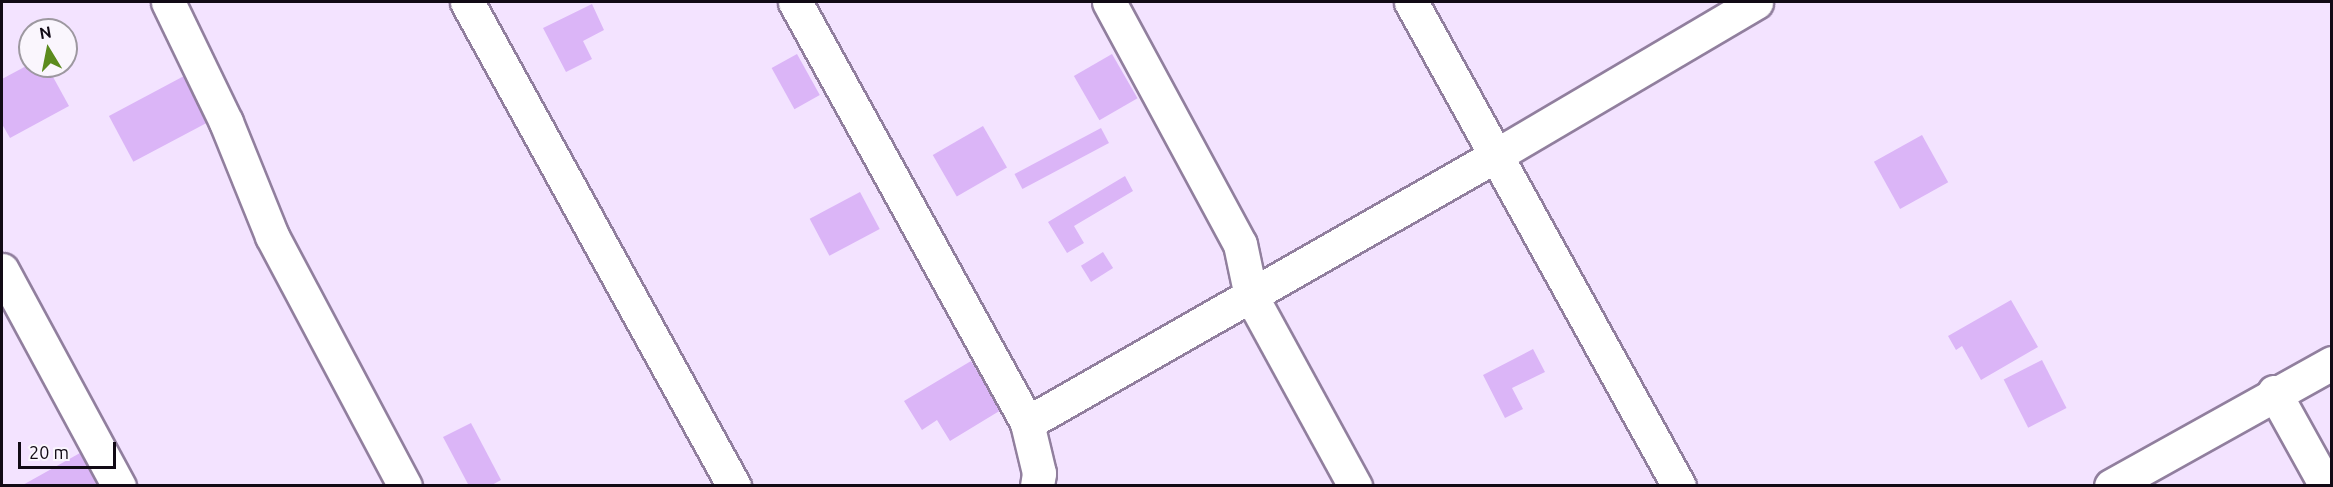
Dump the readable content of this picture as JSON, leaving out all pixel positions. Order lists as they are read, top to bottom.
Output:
{
  "scale_bar": "20 m",
  "north": "top"
}
